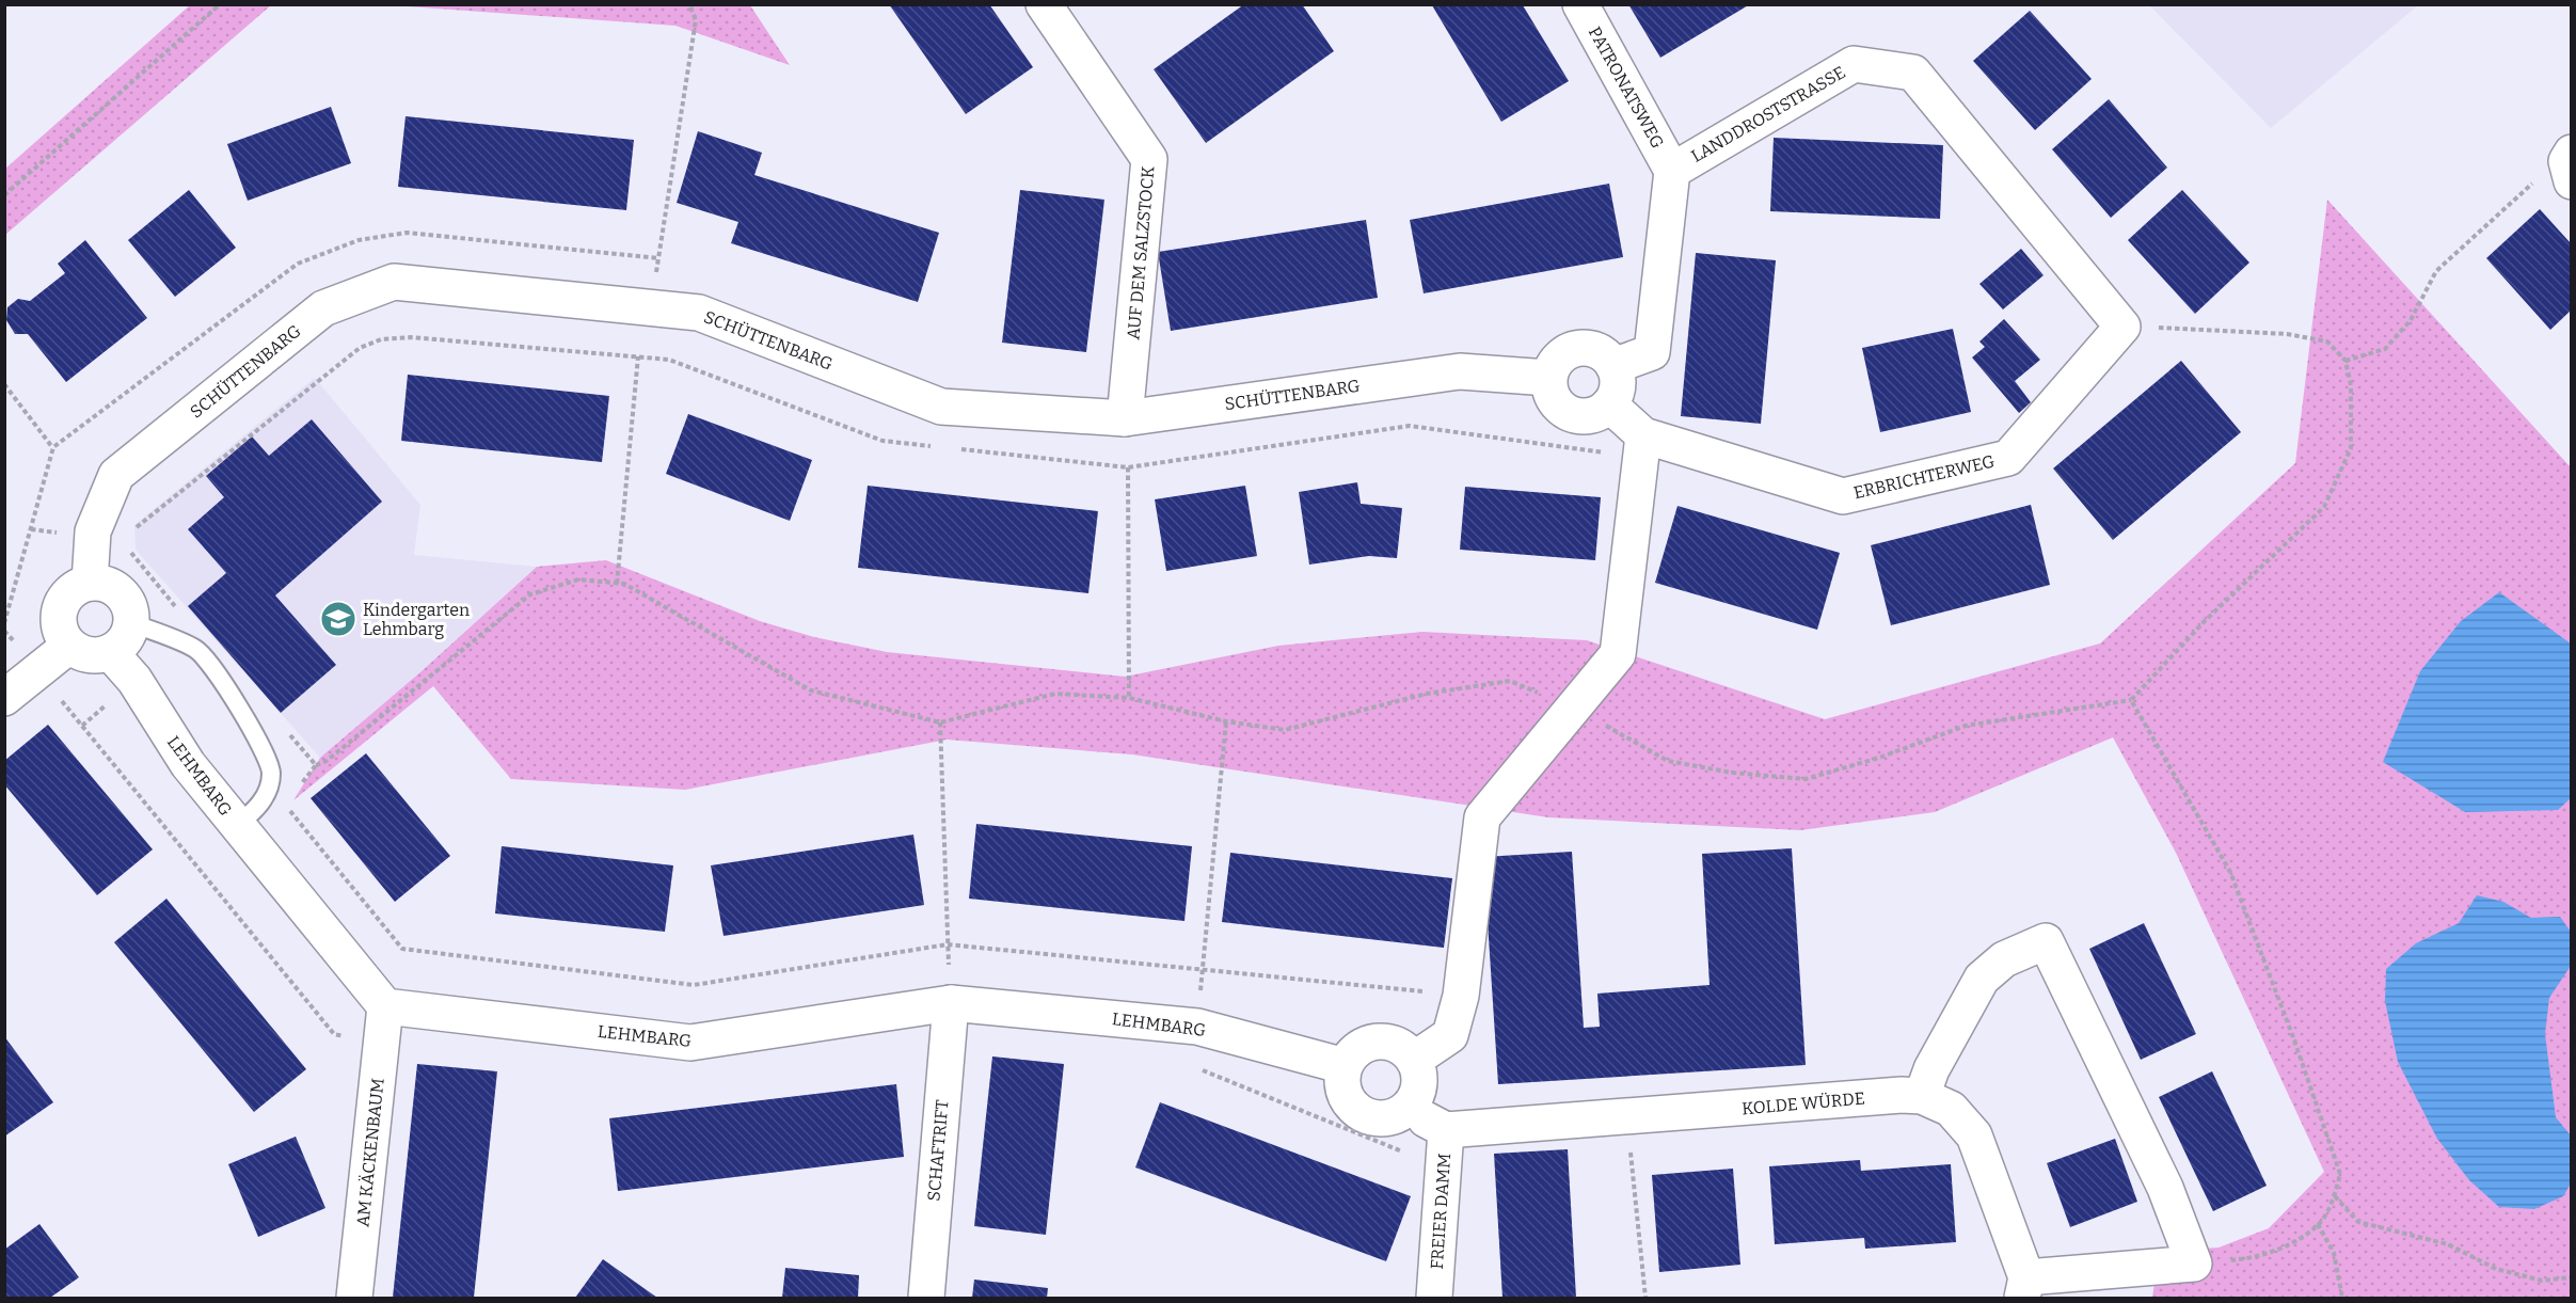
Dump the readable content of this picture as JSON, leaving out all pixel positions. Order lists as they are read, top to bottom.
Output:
{
  "streets": {
    "street": [
      "PATRONATSWEG",
      "LANDDROSTSTRASSE",
      "AUF DEM SALZSTOCK",
      "SCHÜTTENBARG",
      "ERBRICHTERWEG",
      "LEHMBARG",
      "KOLDE WÜRDE",
      "SCHAFTRIFT",
      "AM KÄCKENBAUM",
      "FREIER DAMM"
    ]
  },
  "crossings": [
    ["PATRONATSWEG", "LANDDROSTSTRASSE"],
    ["LANDDROSTSTRASSE", "SCHÜTTENBARG"],
    ["LANDDROSTSTRASSE", "ERBRICHTERWEG"],
    ["AUF DEM SALZSTOCK", "SCHÜTTENBARG"],
    ["SCHÜTTENBARG", "ERBRICHTERWEG"],
    ["SCHÜTTENBARG", "LEHMBARG"],
    ["LEHMBARG", "SCHAFTRIFT"],
    ["LEHMBARG", "AM KÄCKENBAUM"],
    ["LEHMBARG", "FREIER DAMM"],
    ["KOLDE WÜRDE", "FREIER DAMM"]
  ],
  "places": {
    "school or university": ["Kindergarten Lehmbarg"]
  }
}
